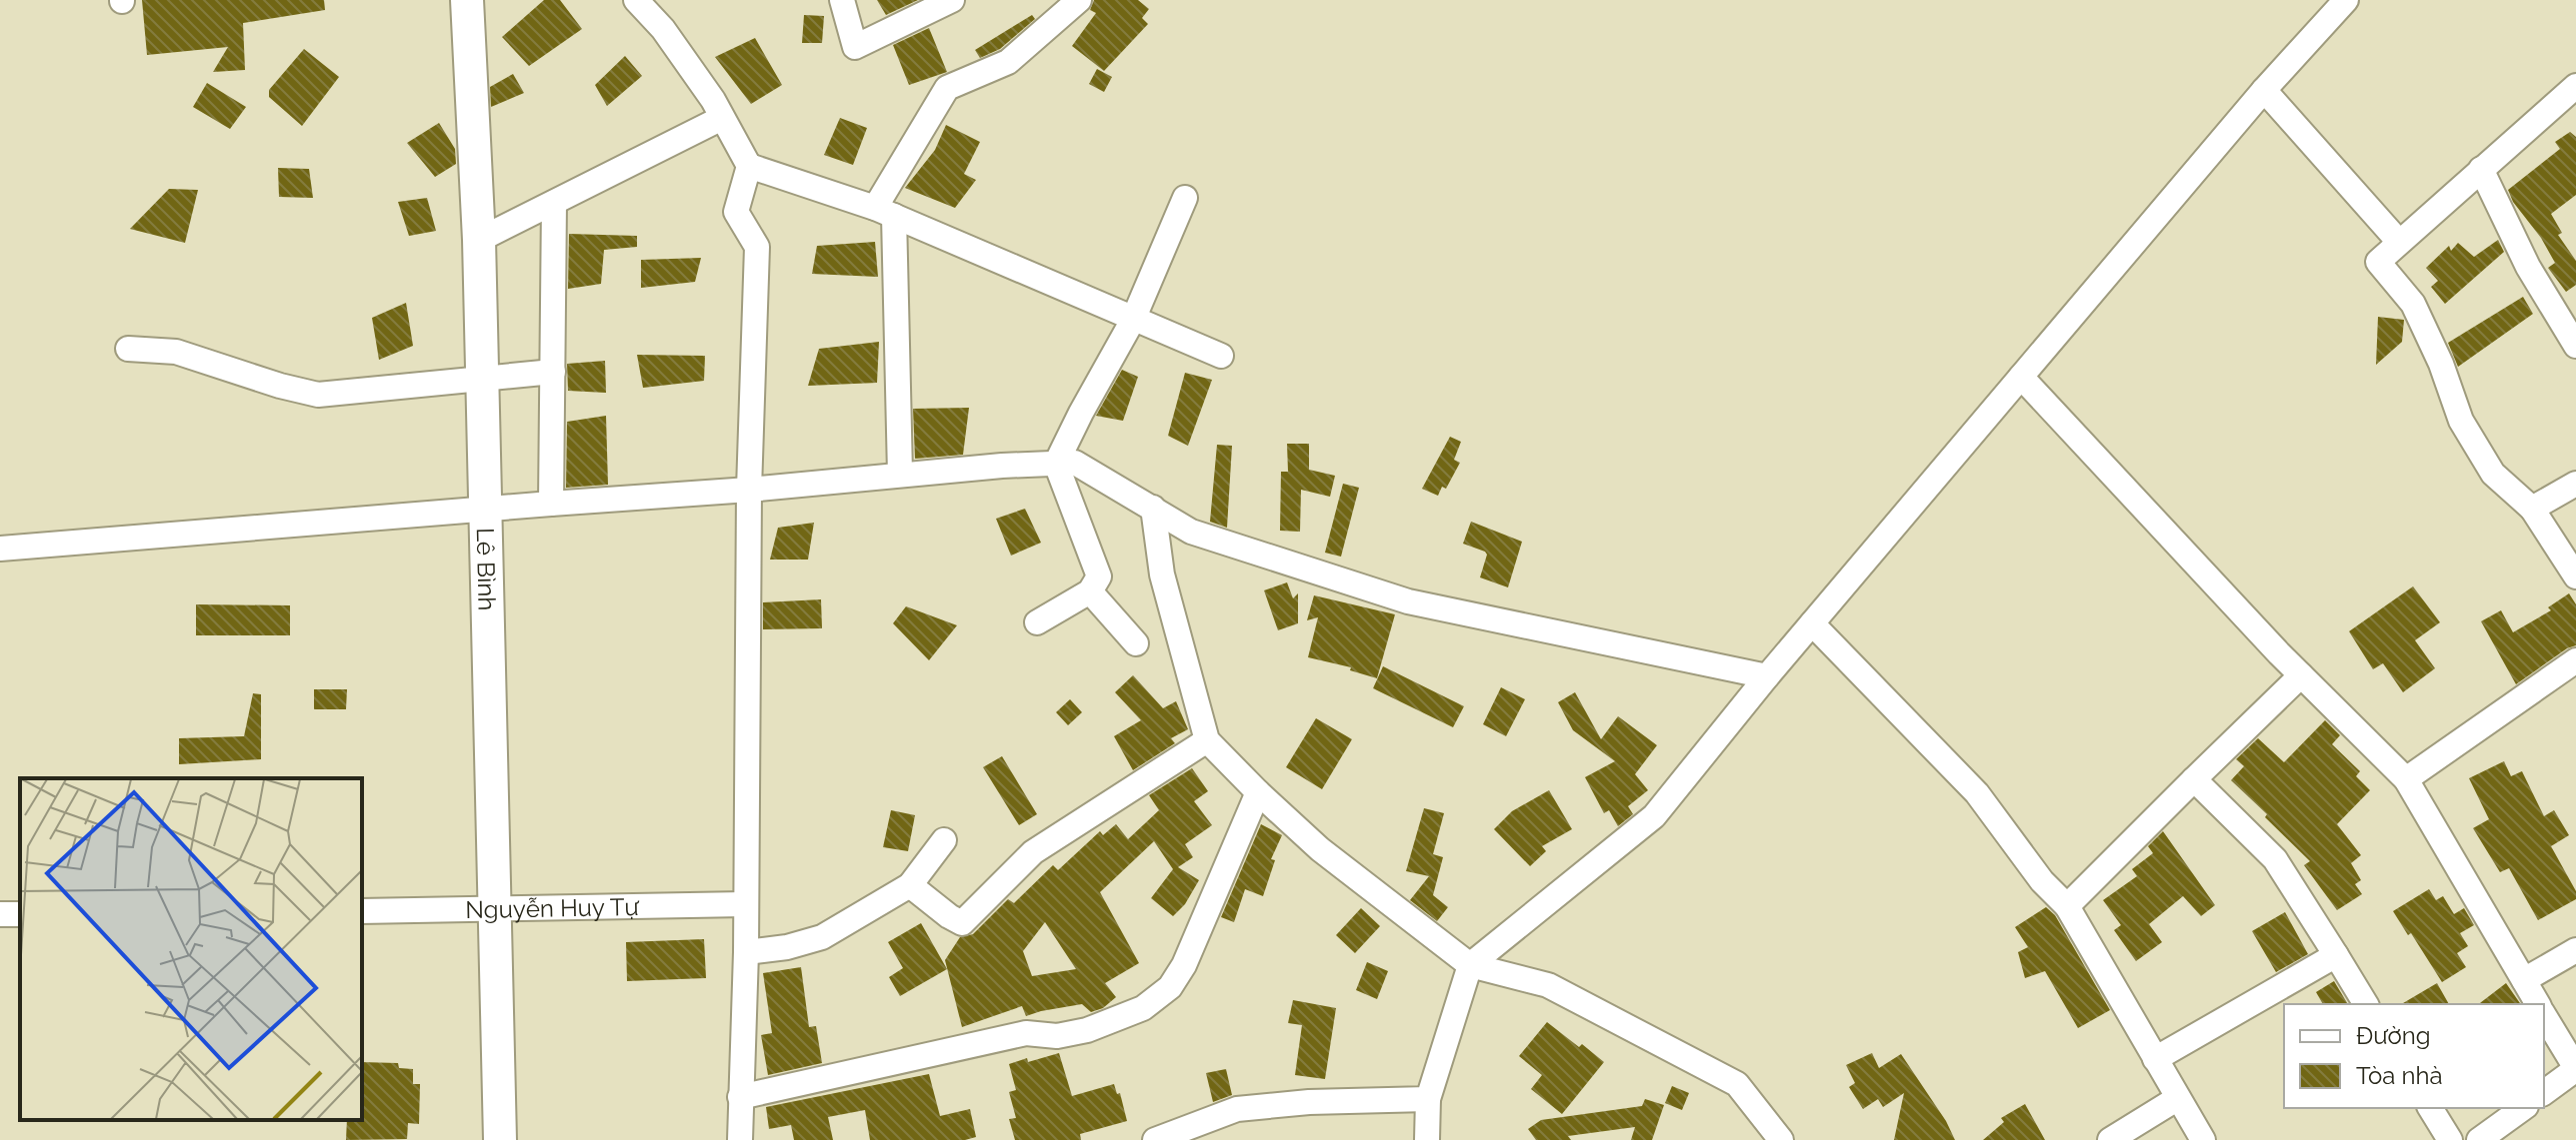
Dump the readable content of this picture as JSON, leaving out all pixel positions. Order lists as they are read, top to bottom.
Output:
{
  "streets": {
    "street": ["Lê Bình", "Nguyễn Huy Tự"]
  },
  "crossings": [
    ["Lê Bình", "Nguyễn Huy Tự"]
  ],
  "legend": ["Đường", "Tòa nhà"]
}
